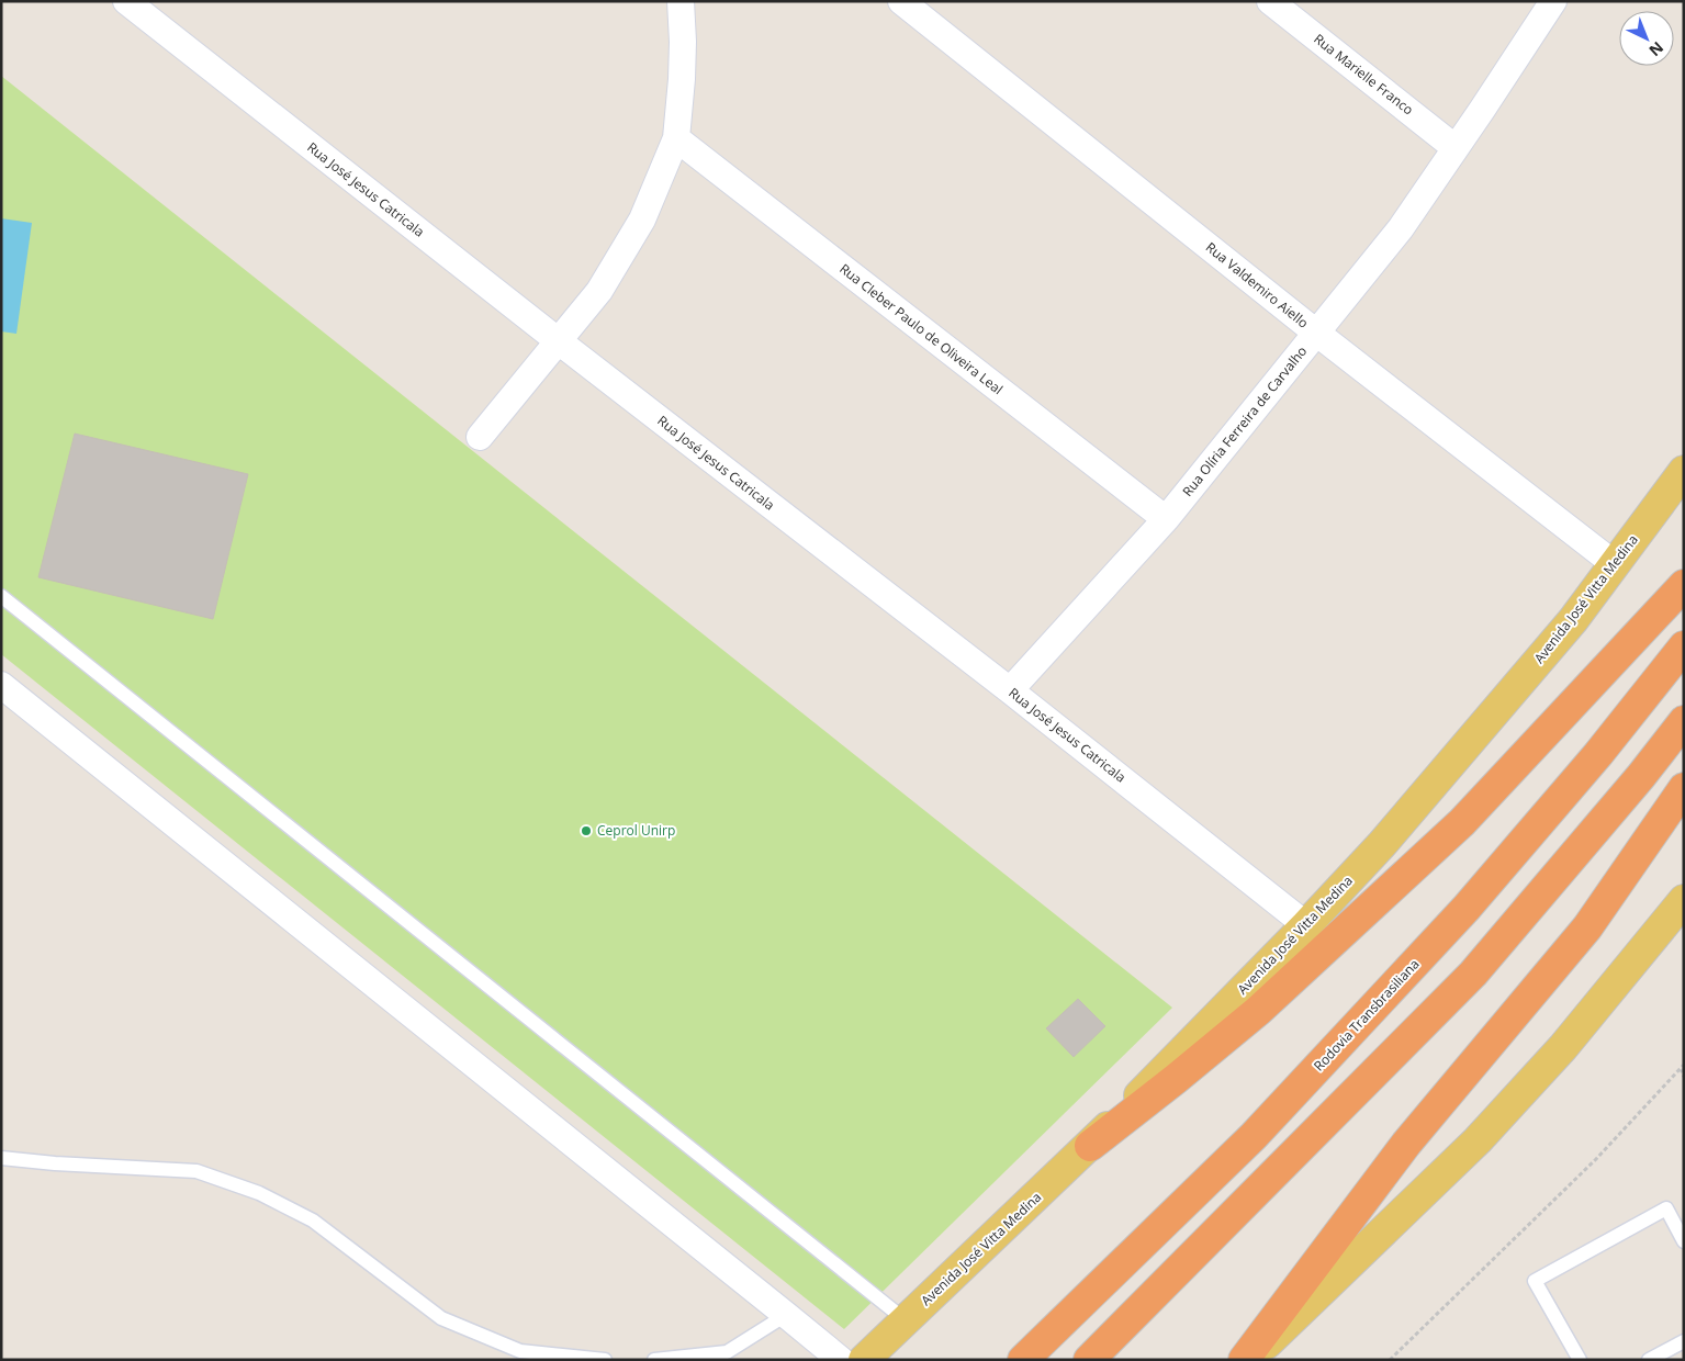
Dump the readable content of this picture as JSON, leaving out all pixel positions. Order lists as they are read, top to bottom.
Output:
{
  "streets": {
    "highway": ["Rodovia Transbrasiliana"],
    "main road": ["Avenida José Vitta Medina"],
    "street": [
      "Rua Marielle Franco",
      "Rua José Jesus Catricala",
      "Rua Valdemiro Aiello",
      "Rua Cleber Paulo de Oliveira Leal",
      "Rua Olíria Ferreira de Carvalho"
    ]
  },
  "crossings": [
    ["Rua Marielle Franco", "Rua Olíria Ferreira de Carvalho"],
    ["Rua José Jesus Catricala", "Rua Olíria Ferreira de Carvalho"],
    ["Rua José Jesus Catricala", "Avenida José Vitta Medina"],
    ["Rua Valdemiro Aiello", "Rua Olíria Ferreira de Carvalho"],
    ["Rua Valdemiro Aiello", "Avenida José Vitta Medina"],
    ["Rua Cleber Paulo de Oliveira Leal", "Rua Olíria Ferreira de Carvalho"]
  ],
  "places": ["Ceprol Unirp"],
  "north": "bottom right"
}
